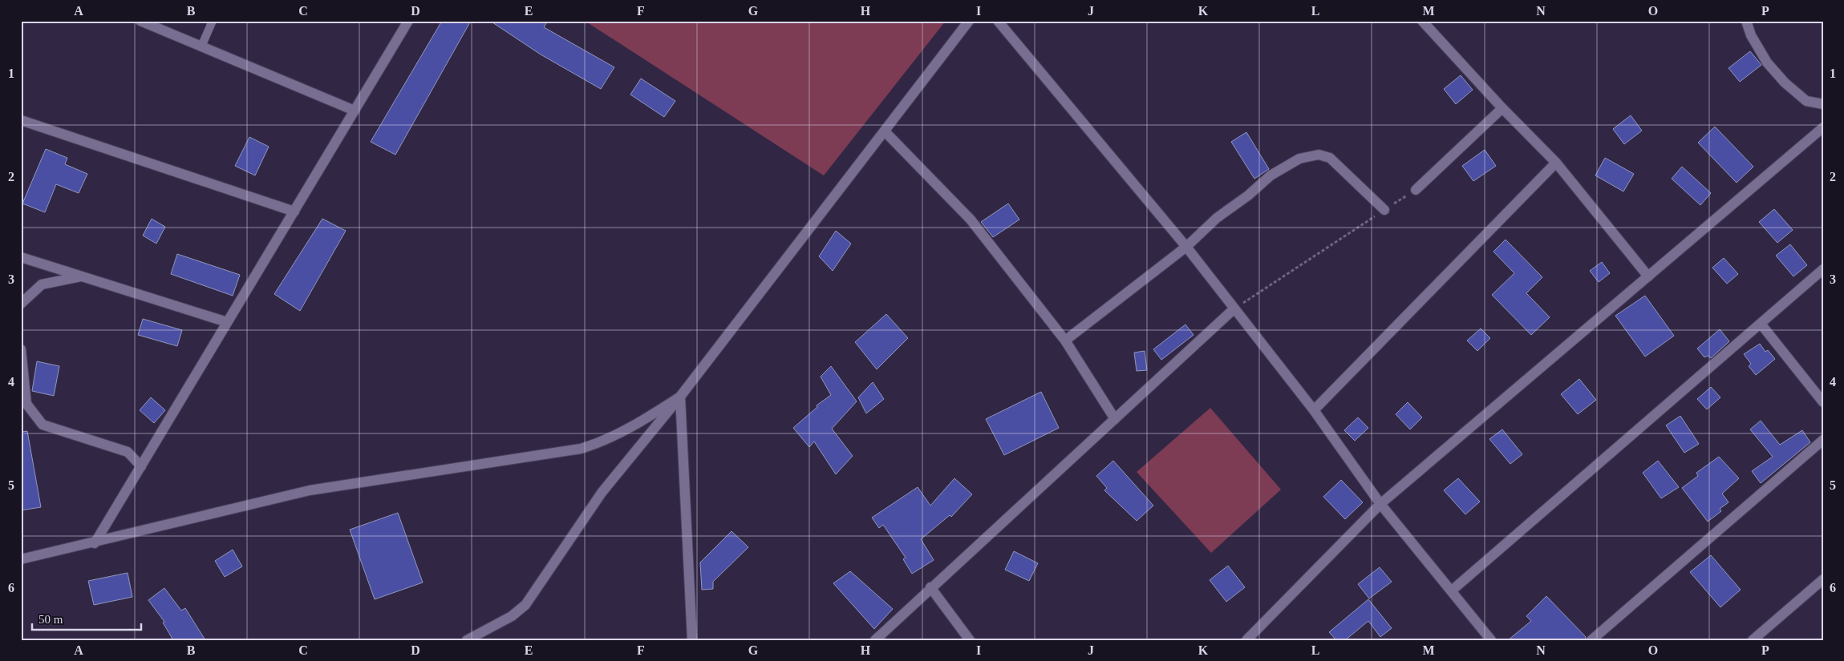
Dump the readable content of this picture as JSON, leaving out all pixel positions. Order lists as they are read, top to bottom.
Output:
{
  "scale_bar": "50 m",
  "grid": {
    "columns": [
      "A",
      "B",
      "C",
      "D",
      "E",
      "F",
      "G",
      "H",
      "I",
      "J",
      "K",
      "L",
      "M",
      "N",
      "O",
      "P"
    ],
    "rows": [
      "1",
      "2",
      "3",
      "4",
      "5",
      "6"
    ]
  }
}
